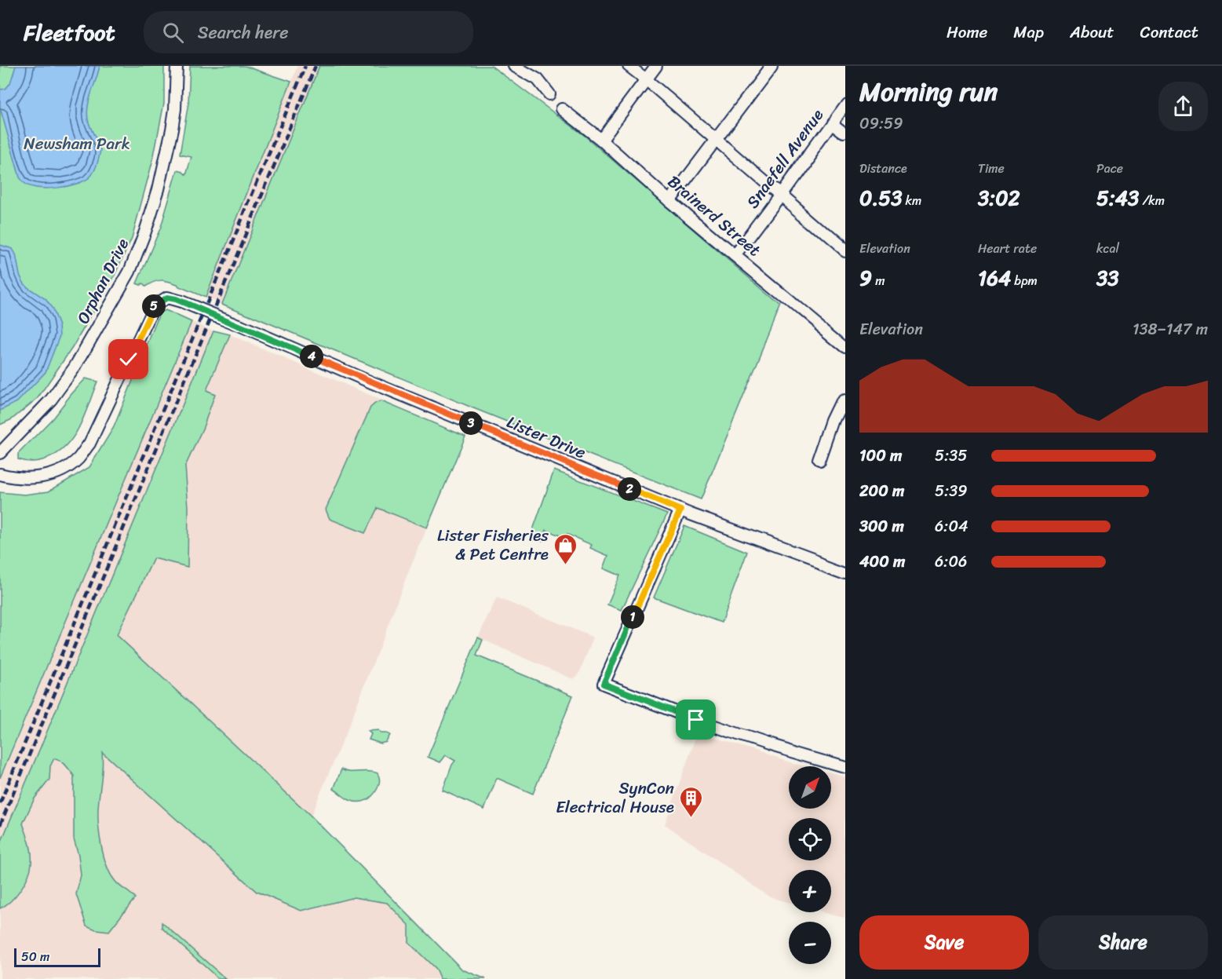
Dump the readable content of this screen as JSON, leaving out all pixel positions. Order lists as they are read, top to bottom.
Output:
{
  "streets": {
    "street": [
      "Snaefell Avenue",
      "Brainerd Street",
      "Orphan Drive",
      "Lister Drive"
    ]
  },
  "crossings": [
    ["Snaefell Avenue", "Brainerd Street"]
  ],
  "parks": ["Newsham Park"],
  "places": {
    "shop": ["Lister Fisheries & Pet Centre"],
    "building": ["SynCon Electrical House"]
  },
  "scale_bar": "50 m",
  "north": "top right",
  "page": {
    "header": "Fleetfoot",
    "search": "Search here",
    "nav": [
      "Home",
      "Map",
      "About",
      "Contact"
    ],
    "heading": ["Morning run", "09:59"],
    "stats": [
      ["Distance", "0.53 km"],
      ["Time", "3:02"],
      ["Pace", "5:43 /km"],
      ["Elevation", "9 m"],
      ["Heart rate", "164 bpm"],
      ["kcal", "33"]
    ],
    "pins": [
      "5",
      "4",
      "3",
      "2",
      "1"
    ],
    "chart": ["Elevation", "138–147 m"],
    "list": [
      {
        "name": "100 m",
        "note": "5:35"
      },
      {
        "name": "200 m",
        "note": "5:39"
      },
      {
        "name": "300 m",
        "note": "6:04"
      },
      {
        "name": "400 m",
        "note": "6:06"
      }
    ],
    "map_buttons": ["+", "−"],
    "buttons": ["Save", "Share"],
    "scale": "50 m"
  }
}
